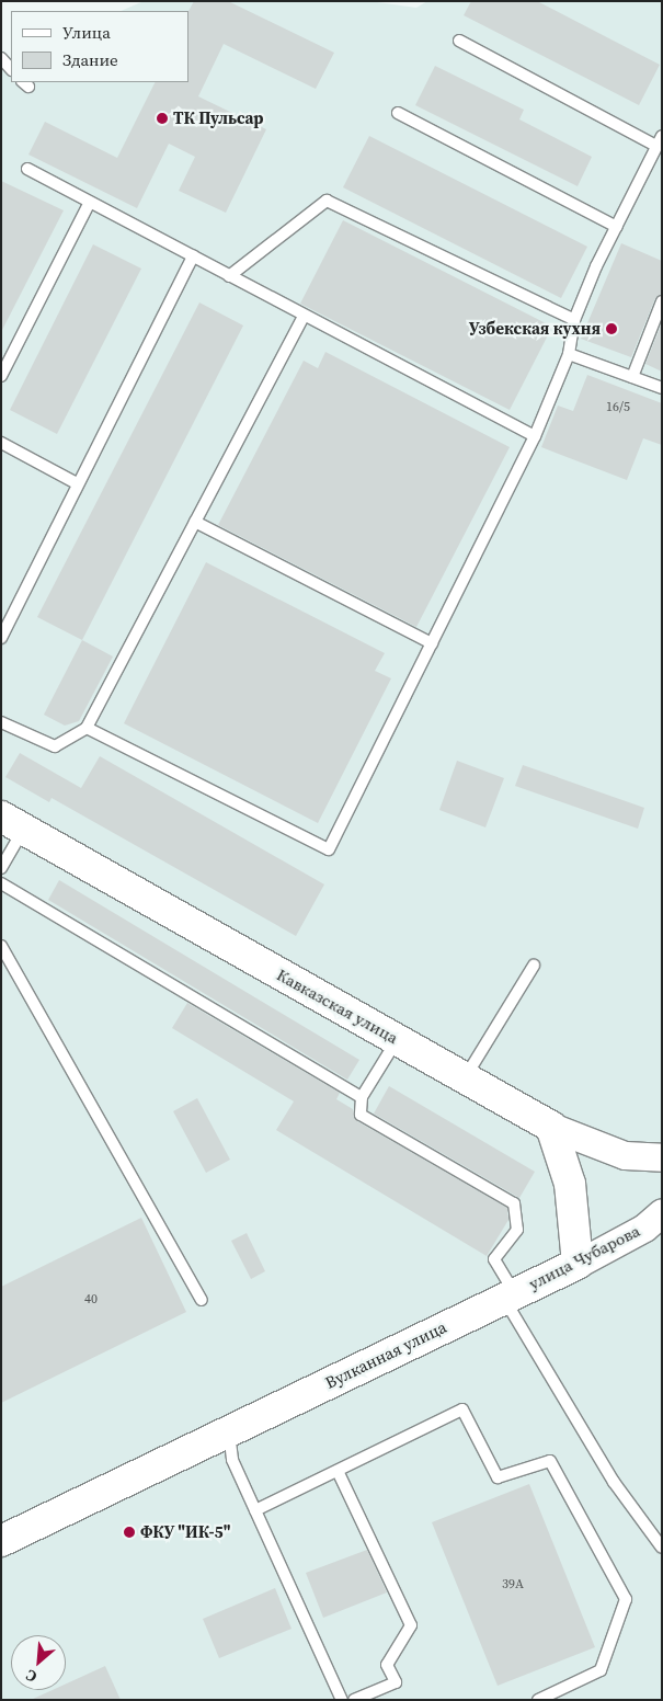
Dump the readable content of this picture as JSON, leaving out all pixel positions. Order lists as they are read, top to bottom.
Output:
{
  "streets": {
    "main road": ["Кавказская улица", "улица Чубарова", "Вулканная улица"]
  },
  "crossings": [
    ["улица Чубарова", "Вулканная улица"]
  ],
  "places": ["ТК Пульсар", "Узбекская кухня", "ФКУ \"ИК-5\""],
  "house_numbers": ["16/5", "40", "39А"],
  "legend": ["Улица", "Здание"],
  "north": "bottom left"
}
